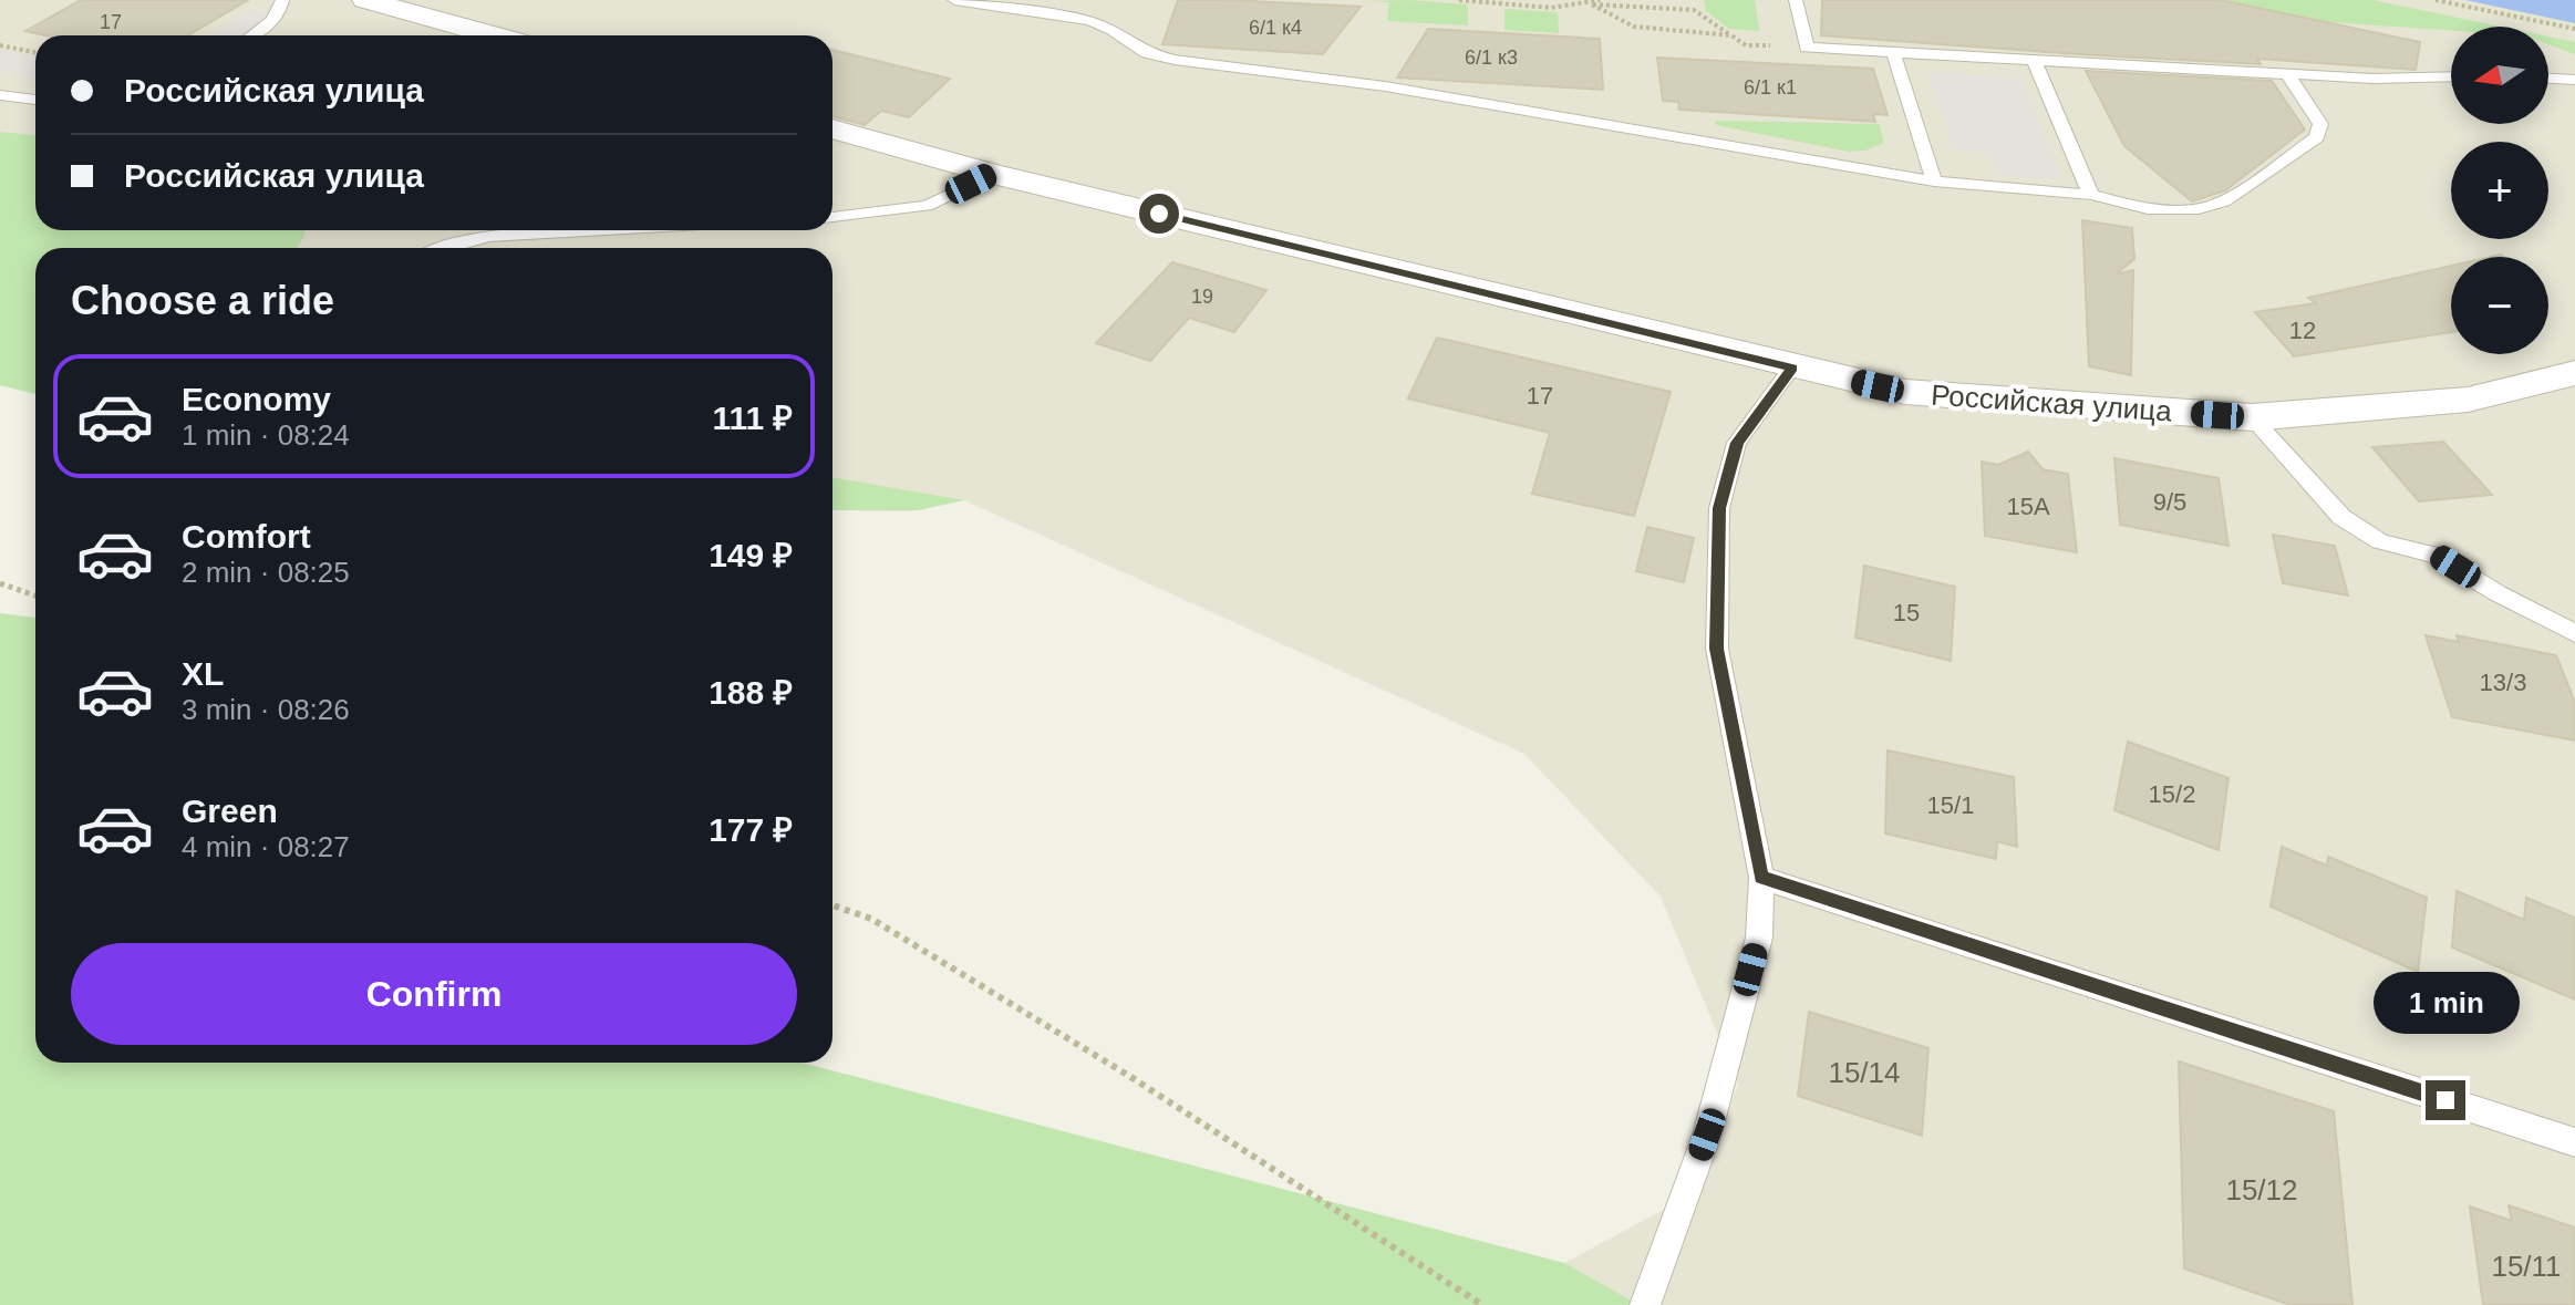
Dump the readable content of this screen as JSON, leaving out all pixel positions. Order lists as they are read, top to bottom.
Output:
{
  "streets": {
    "street": ["Российская улица"]
  },
  "house_numbers": [
    "17",
    "6/1 к4",
    "6/1 к3",
    "6/1 к1",
    "19",
    "12",
    "17",
    "9/5",
    "15А",
    "15",
    "13/3",
    "15/2",
    "15/1",
    "15/14",
    "15/12",
    "15/11"
  ],
  "north": "left",
  "page": {
    "map_buttons": ["+", "−"],
    "banner": ["Российская улица", "Российская улица"],
    "heading": "Choose a ride",
    "list": [
      {
        "name": "Economy",
        "note": "1 min · 08:24",
        "value": "111 ₽"
      },
      {
        "name": "Comfort",
        "note": "2 min · 08:25",
        "value": "149 ₽"
      },
      {
        "name": "XL",
        "note": "3 min · 08:26",
        "value": "188 ₽"
      },
      {
        "name": "Green",
        "note": "4 min · 08:27",
        "value": "177 ₽"
      }
    ],
    "buttons": "Confirm",
    "bubble": "1 min"
  }
}
